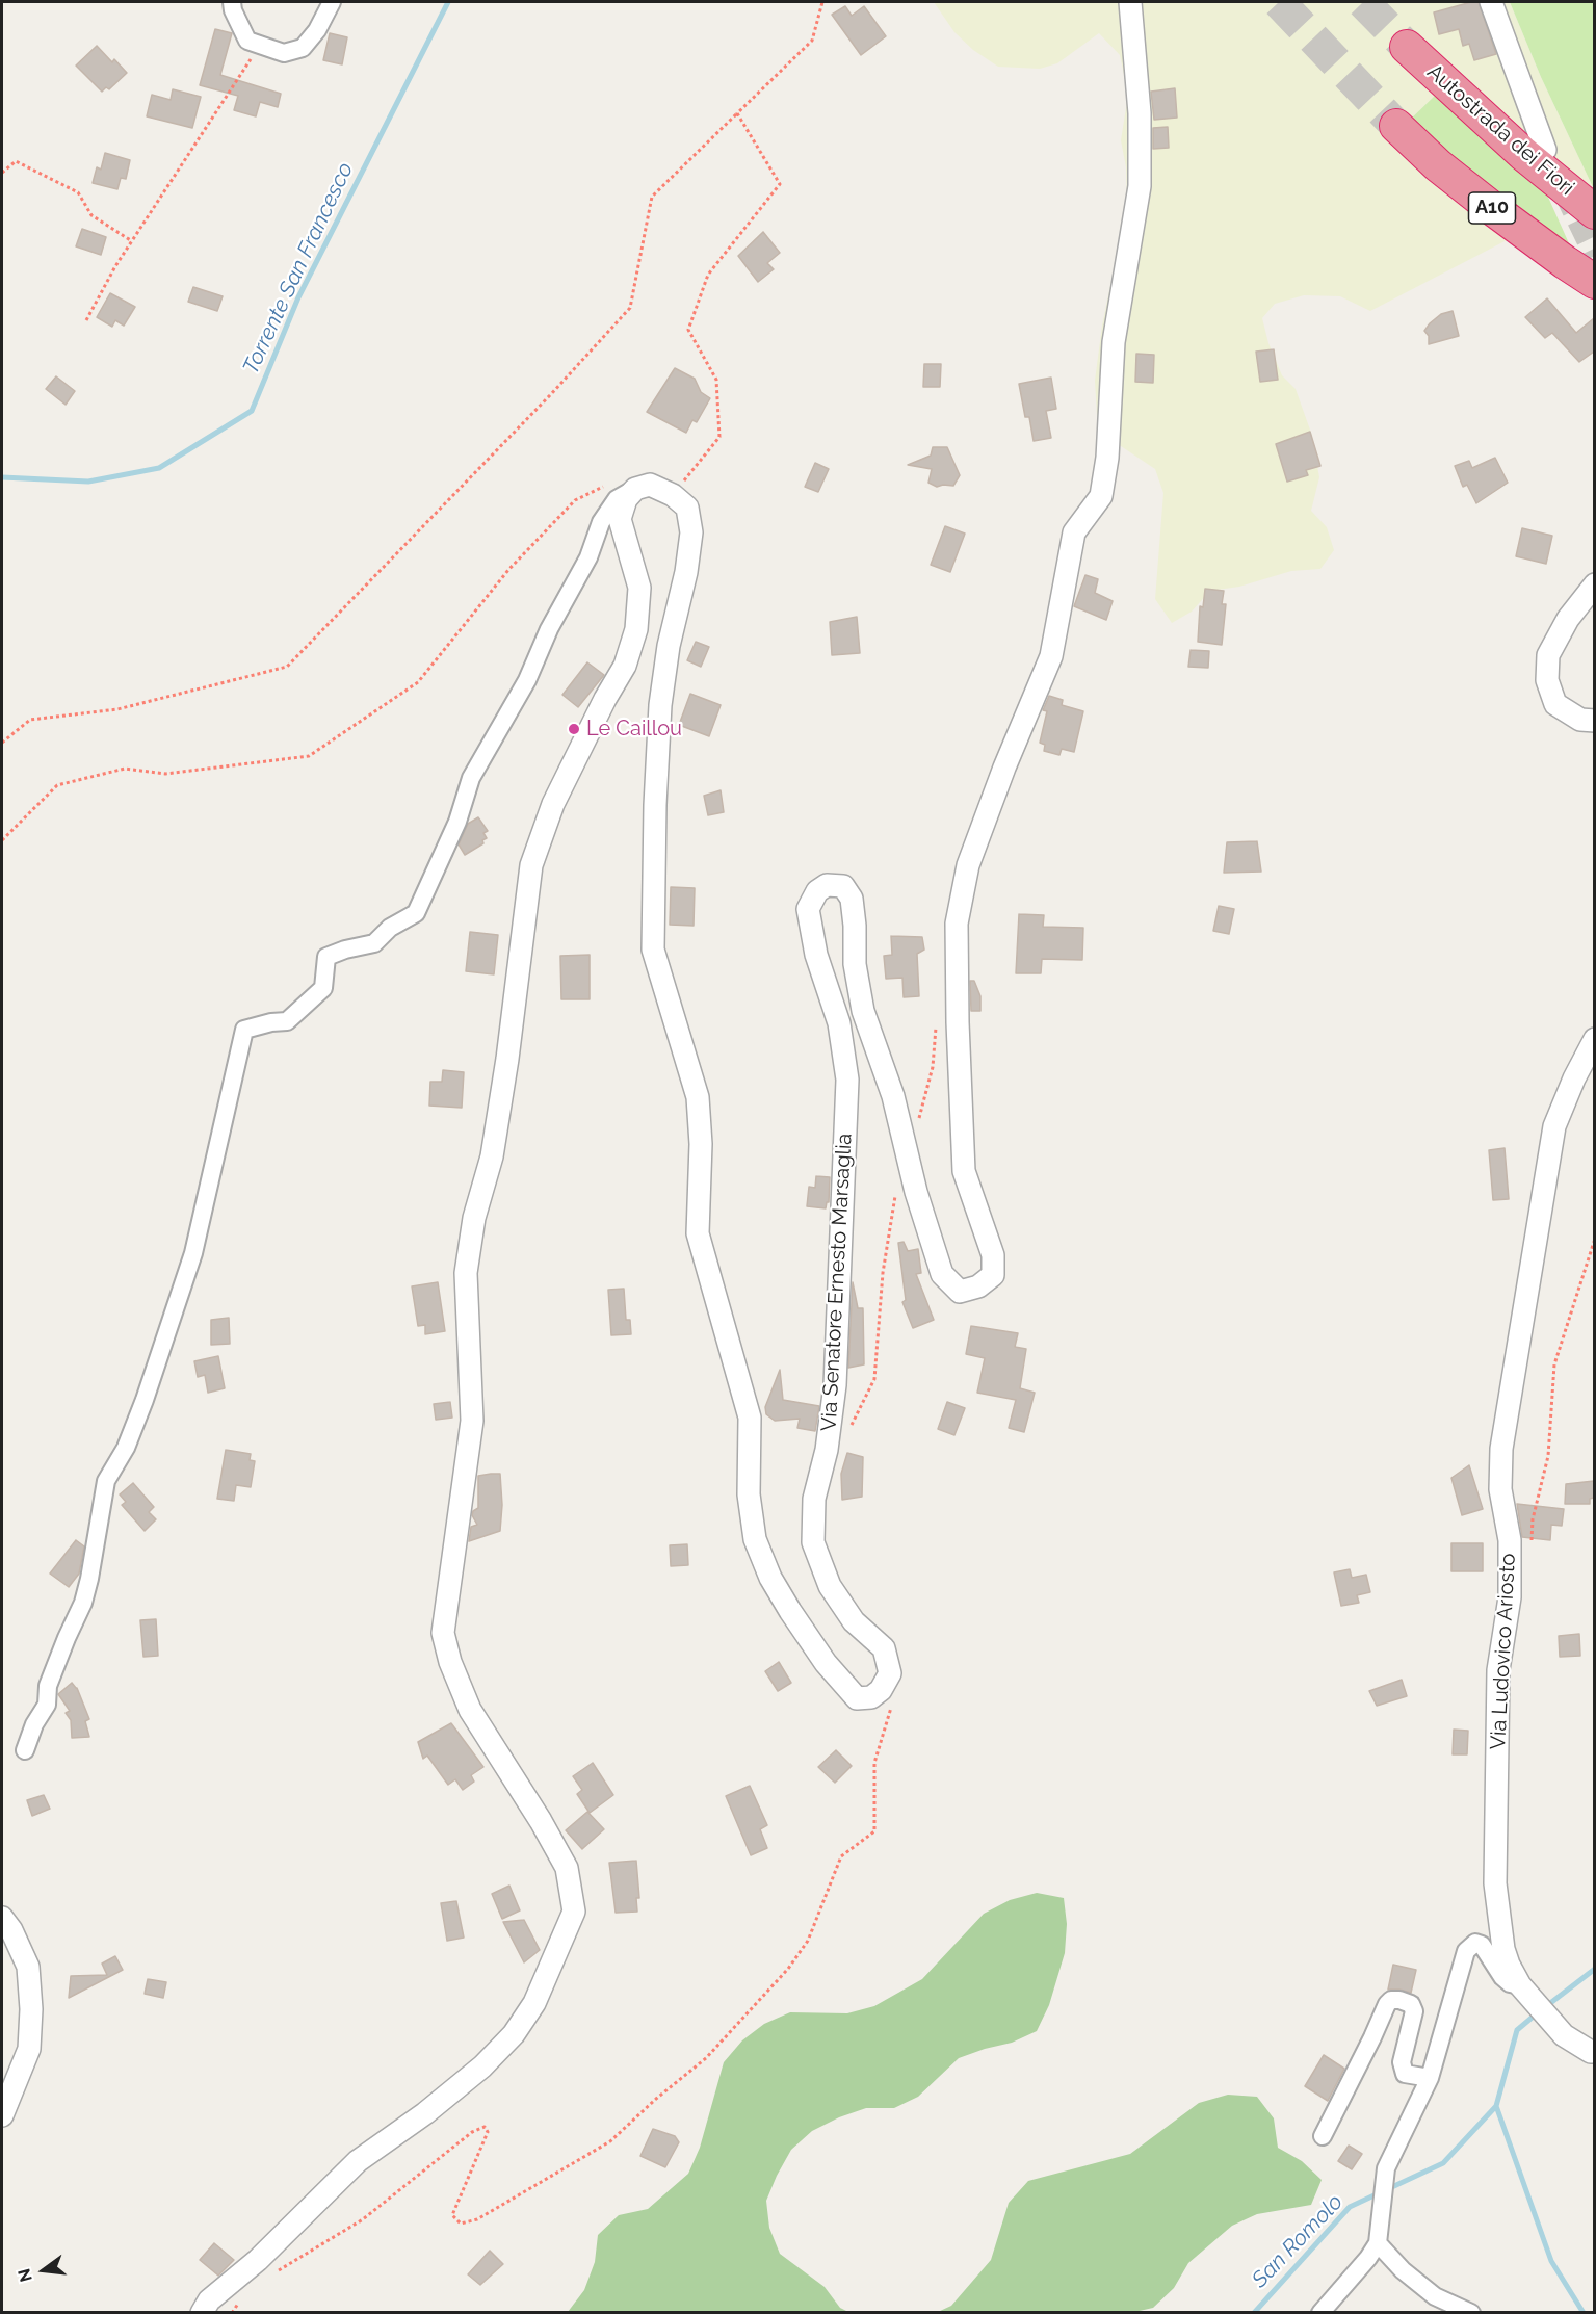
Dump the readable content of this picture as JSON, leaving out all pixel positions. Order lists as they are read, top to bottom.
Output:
{
  "streets": {
    "highway": ["Autostrada dei Fiori", "A10"],
    "street": ["Via Senatore Ernesto Marsaglia", "Via Ludovico Ariosto"]
  },
  "water": ["Torrente San Francesco", "San Romolo"],
  "places": ["Le Caillou"],
  "north": "left"
}
